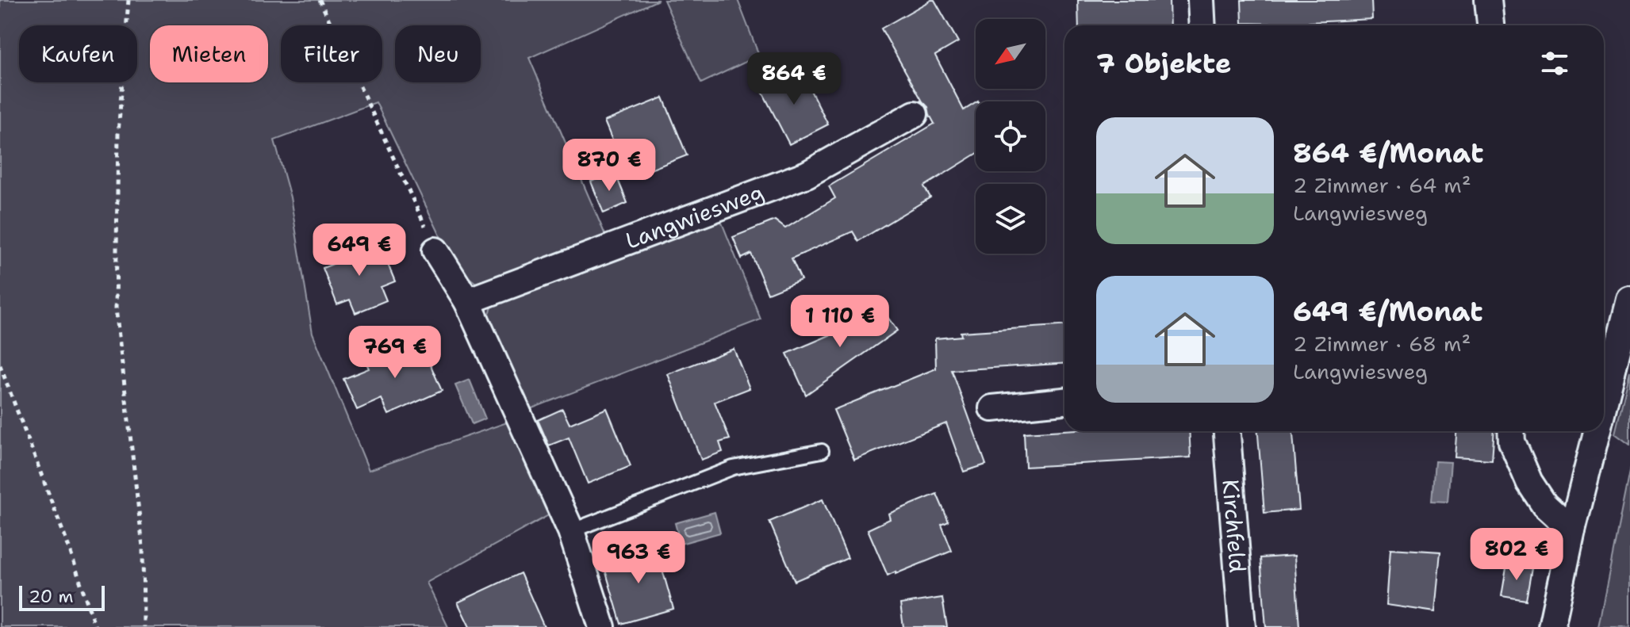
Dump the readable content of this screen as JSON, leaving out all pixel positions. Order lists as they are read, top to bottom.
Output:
{
  "streets": {
    "street": ["Langwiesweg", "Kirchfeld"]
  },
  "scale_bar": "20 m",
  "north": "bottom left",
  "page": {
    "chip": [
      "Kaufen",
      "Mieten",
      "Filter",
      "Neu"
    ],
    "heading": "7 Objekte",
    "price": [
      "864 €",
      "870 €",
      "649 €",
      "1 110 €",
      "769 €",
      "802 €",
      "963 €"
    ],
    "list": [
      {
        "name": "864 €/Monat",
        "note": "2 Zimmer · 64 m² · Langwiesweg"
      },
      {
        "name": "649 €/Monat",
        "note": "2 Zimmer · 68 m² · Langwiesweg"
      }
    ],
    "scale": "20 m"
  }
}
